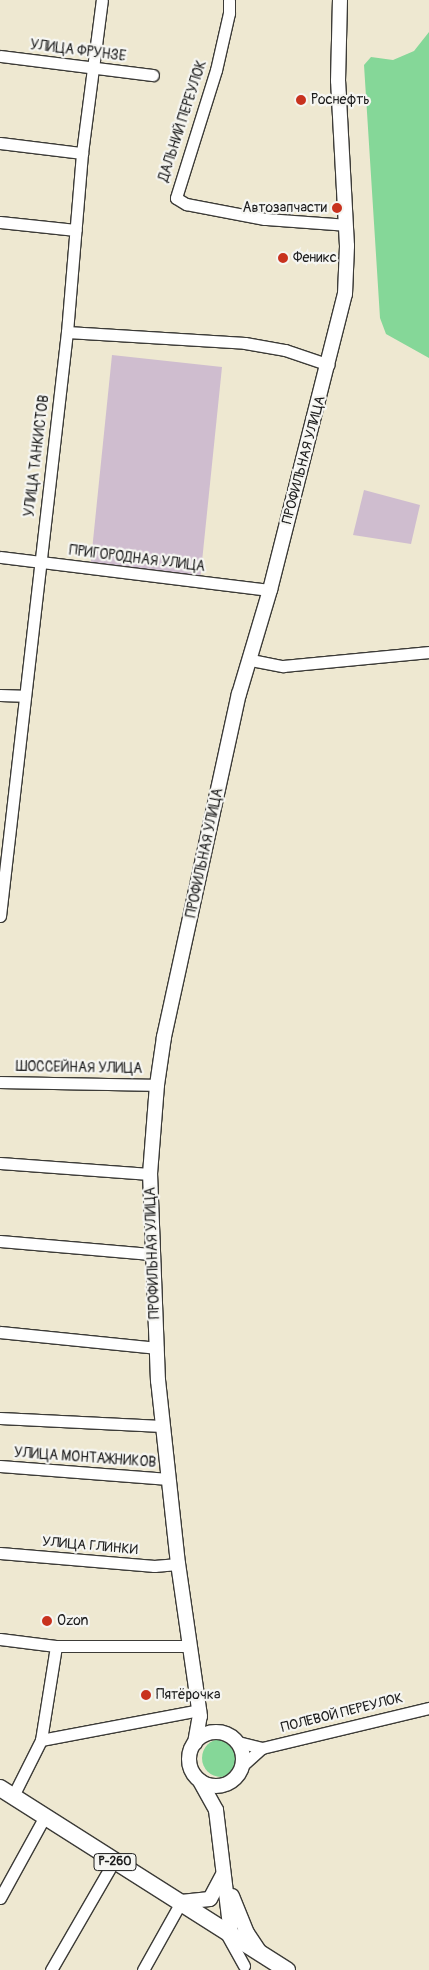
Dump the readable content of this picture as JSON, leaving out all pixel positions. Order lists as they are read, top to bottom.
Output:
{
  "streets": {
    "highway": ["Р-260"],
    "main road": ["ПРОФИЛЬНАЯ УЛИЦА"],
    "street": [
      "УЛИЦА ФРУНЗЕ",
      "ДАЛЬНИЙ ПЕРЕУЛОК",
      "УЛИЦА ТАНКИСТОВ",
      "ПРИГОРОДНАЯ УЛИЦА",
      "ШОССЕЙНАЯ УЛИЦА",
      "УЛИЦА МОНТАЖНИКОВ",
      "УЛИЦА ГЛИНКИ",
      "ПОЛЕВОЙ ПЕРЕУЛОК"
    ]
  },
  "crossings": [
    ["УЛИЦА ФРУНЗЕ", "УЛИЦА ТАНКИСТОВ"],
    ["ДАЛЬНИЙ ПЕРЕУЛОК", "ПРОФИЛЬНАЯ УЛИЦА"],
    ["УЛИЦА ТАНКИСТОВ", "ПРИГОРОДНАЯ УЛИЦА"],
    ["ПРОФИЛЬНАЯ УЛИЦА", "ПРИГОРОДНАЯ УЛИЦА"],
    ["ПРОФИЛЬНАЯ УЛИЦА", "ШОССЕЙНАЯ УЛИЦА"],
    ["ПРОФИЛЬНАЯ УЛИЦА", "УЛИЦА МОНТАЖНИКОВ"],
    ["ПРОФИЛЬНАЯ УЛИЦА", "УЛИЦА ГЛИНКИ"]
  ],
  "places": [
    "Роснефть",
    "Автозапчасти",
    "Феникс",
    "Ozon",
    "Пятёрочка"
  ]
}
